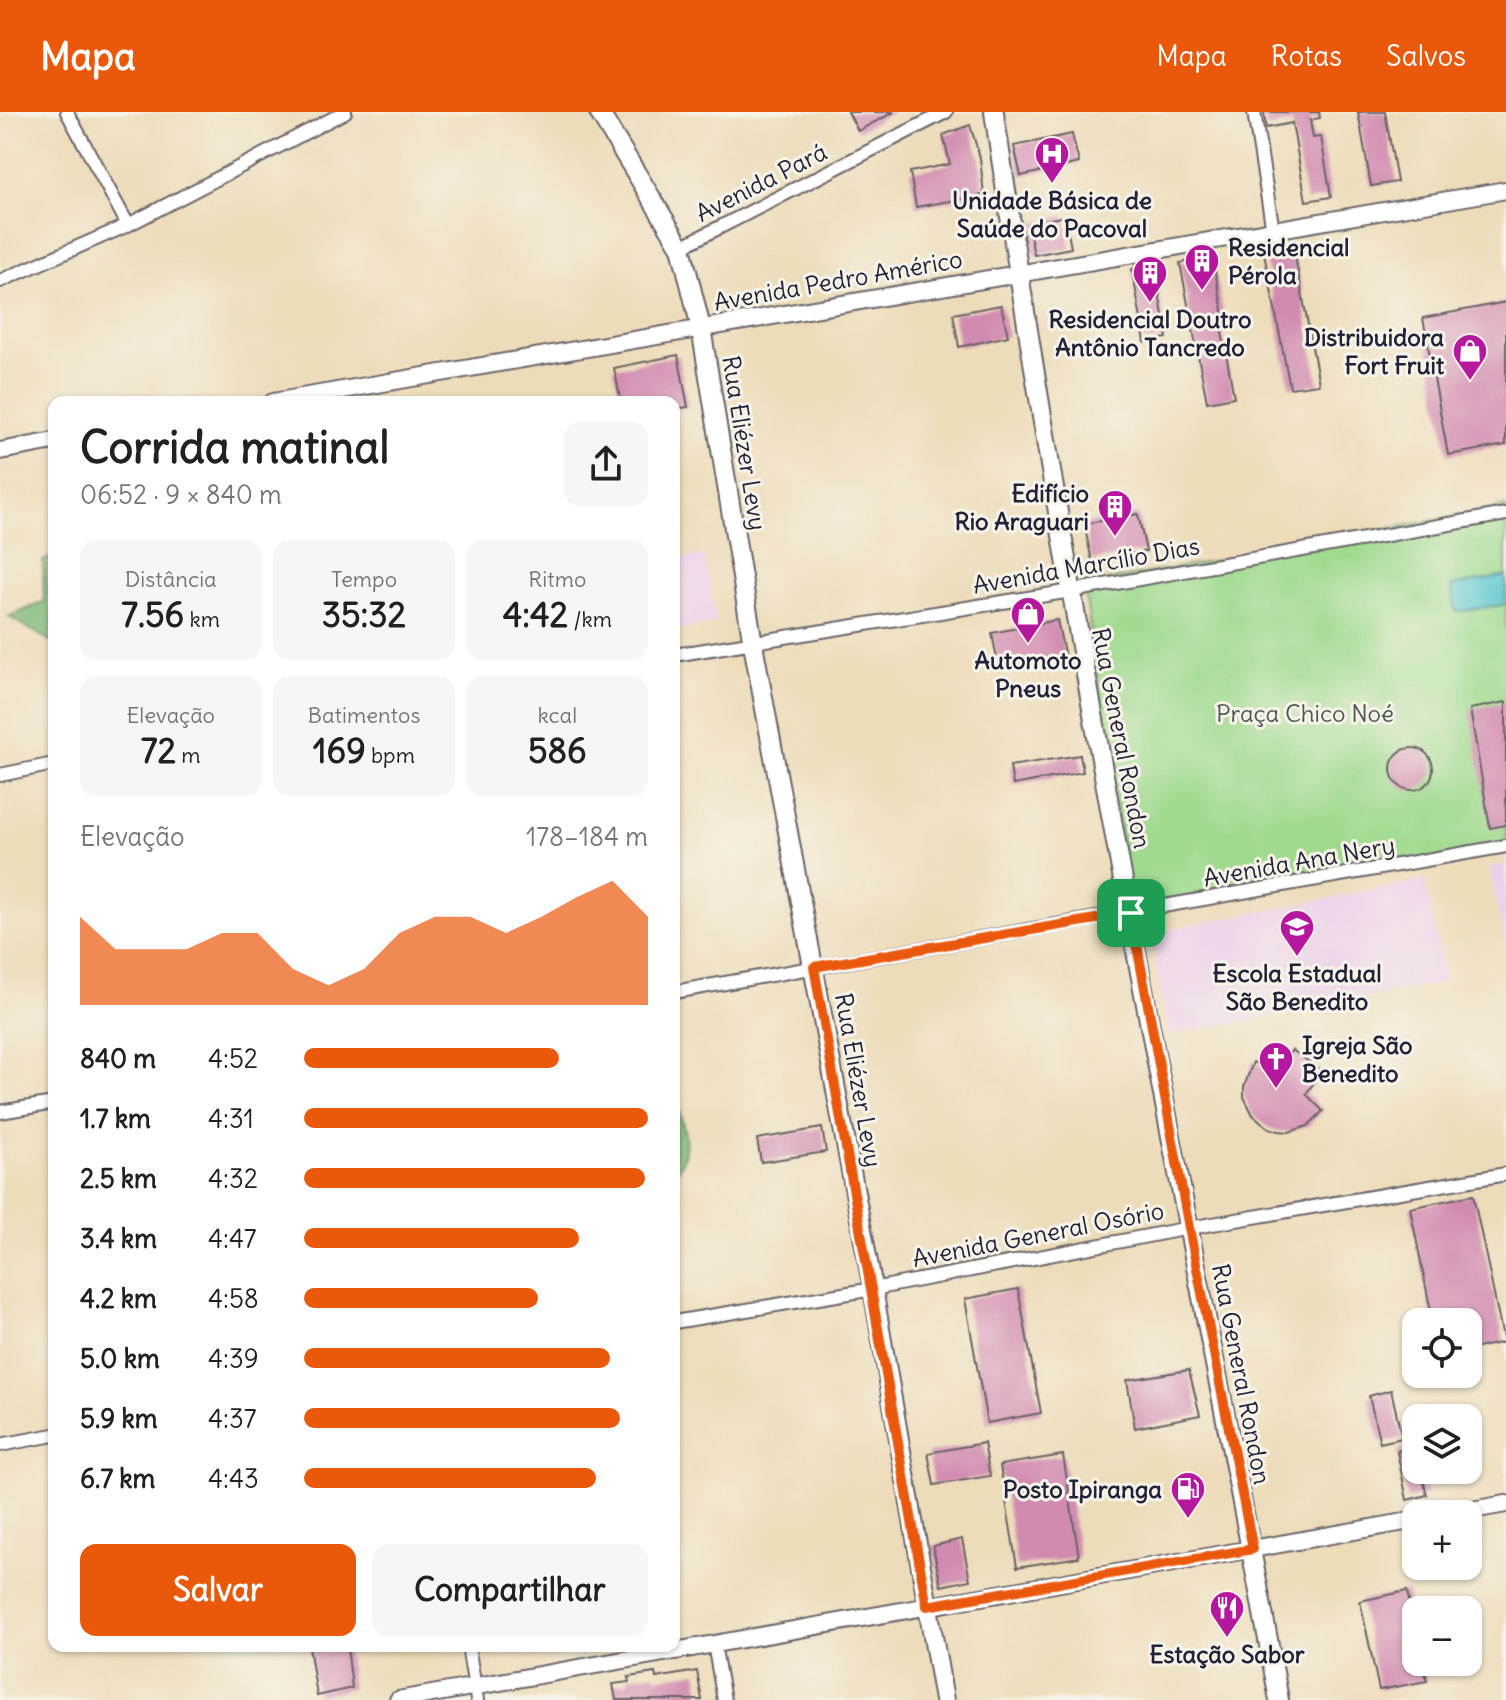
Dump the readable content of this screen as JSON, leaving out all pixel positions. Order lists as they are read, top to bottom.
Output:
{
  "streets": {
    "main road": ["Rua Eliézer Levy", "Rua General Rondon"],
    "street": [
      "Avenida Pará",
      "Avenida Pedro Américo",
      "Avenida Marcílio Dias",
      "Avenida Ana Nery",
      "Avenida General Osório"
    ]
  },
  "crossings": [
    ["Avenida Pará", "Rua Eliézer Levy"],
    ["Avenida Pedro Américo", "Rua Eliézer Levy"],
    ["Avenida Pedro Américo", "Rua General Rondon"],
    ["Rua Eliézer Levy", "Avenida Marcílio Dias"],
    ["Rua Eliézer Levy", "Avenida Ana Nery"],
    ["Rua Eliézer Levy", "Avenida General Osório"],
    ["Avenida Marcílio Dias", "Rua General Rondon"],
    ["Rua General Rondon", "Avenida Ana Nery"],
    ["Rua General Rondon", "Avenida General Osório"]
  ],
  "parks": ["Praça Chico Noé"],
  "places": {
    "hospital": ["Unidade Básica de Saúde do Pacoval"],
    "building": ["Residencial Pérola", "Residencial Doutro Antônio Tancredo", "Edifício Rio Araguari"],
    "shop": ["Distribuidora Fort Fruit", "Automoto Pneus"],
    "school or university": ["Escola Estadual São Benedito"],
    "church": ["Igreja São Benedito"],
    "fuel station": ["Posto Ipiranga"],
    "restaurant": ["Estação Sabor"]
  },
  "page": {
    "header": "Mapa",
    "nav": ["Mapa", "Rotas", "Salvos"],
    "heading": ["Corrida matinal", "06:52 · 9 × 840 m"],
    "stats": [
      ["Distância", "7.56 km"],
      ["Tempo", "35:32"],
      ["Ritmo", "4:42 /km"],
      ["Elevação", "72 m"],
      ["Batimentos", "169 bpm"],
      ["kcal", "586"]
    ],
    "chart": ["Elevação", "178–184 m"],
    "list": [
      {
        "name": "840 m",
        "note": "4:52"
      },
      {
        "name": "1.7 km",
        "note": "4:31"
      },
      {
        "name": "2.5 km",
        "note": "4:32"
      },
      {
        "name": "3.4 km",
        "note": "4:47"
      },
      {
        "name": "4.2 km",
        "note": "4:58"
      },
      {
        "name": "5.0 km",
        "note": "4:39"
      },
      {
        "name": "5.9 km",
        "note": "4:37"
      },
      {
        "name": "6.7 km",
        "note": "4:43"
      }
    ],
    "map_buttons": ["+", "−"],
    "buttons": ["Salvar", "Compartilhar"]
  }
}
